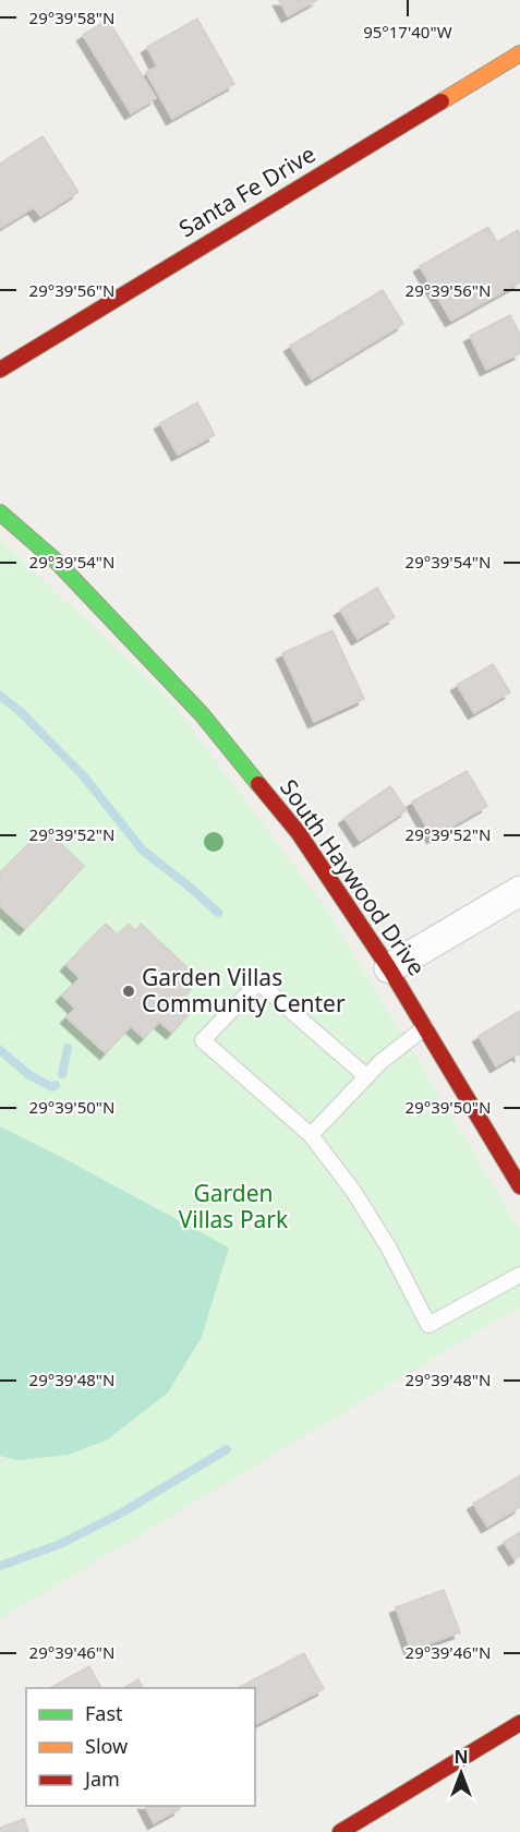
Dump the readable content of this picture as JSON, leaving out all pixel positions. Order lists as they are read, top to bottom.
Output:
{
  "streets": {
    "street": ["Santa Fe Drive", "South Haywood Drive"]
  },
  "parks": ["Garden Villas Park"],
  "places": ["Garden Villas Community Center"],
  "legend": ["Fast", "Slow", "Jam"],
  "north": "top",
  "coordinates": [
    "29°39'58\"N",
    "95°17'40\"W",
    "29°39'56\"N",
    "29°39'54\"N",
    "29°39'52\"N",
    "29°39'50\"N",
    "29°39'48\"N",
    "29°39'46\"N"
  ]
}
